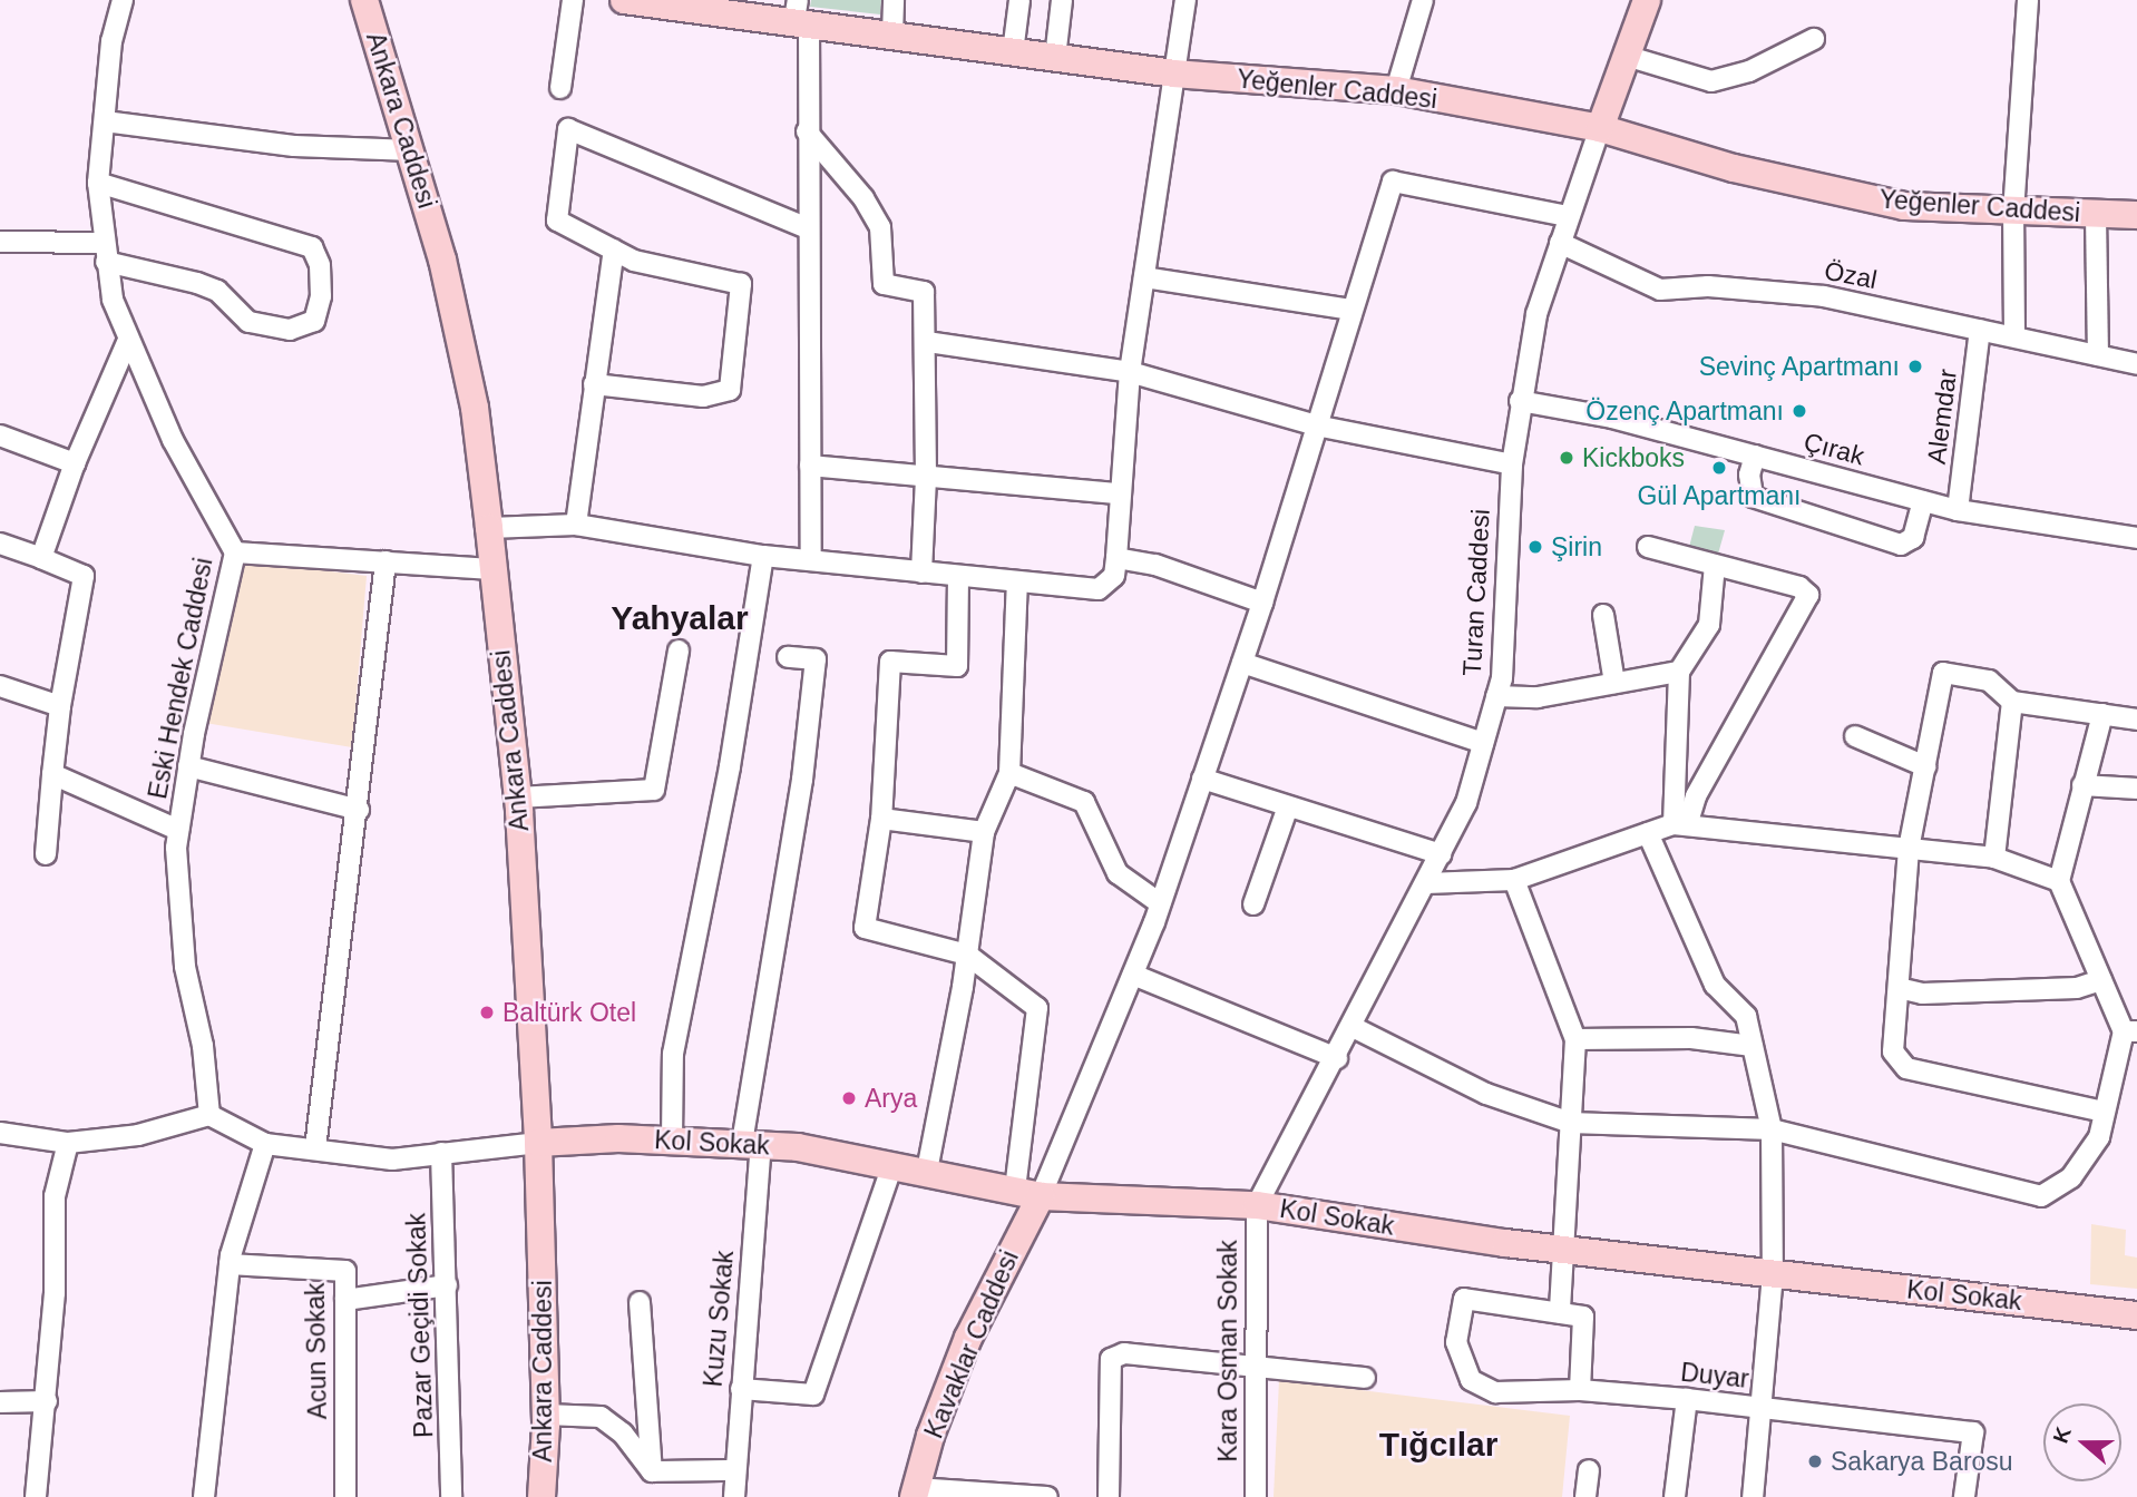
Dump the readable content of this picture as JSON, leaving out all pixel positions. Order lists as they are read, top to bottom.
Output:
{
  "streets": {
    "street": [
      "Yeğenler Caddesi",
      "Ankara Caddesi",
      "Özal",
      "Alemdar",
      "Çırak",
      "Turan Caddesi",
      "Eski Hendek Caddesi",
      "Kol Sokak",
      "Kuzu Sokak",
      "Pazar Geçidi Sokak",
      "Kavaklar Caddesi",
      "Acun Sokak",
      "Kara Osman Sokak",
      "Duyar"
    ]
  },
  "crossings": [
    ["Yeğenler Caddesi", "Turan Caddesi"],
    ["Ankara Caddesi", "Kol Sokak"],
    ["Özal", "Alemdar"],
    ["Özal", "Turan Caddesi"],
    ["Alemdar", "Çırak"],
    ["Çırak", "Turan Caddesi"],
    ["Turan Caddesi", "Kol Sokak"],
    ["Turan Caddesi", "Kara Osman Sokak"],
    ["Kol Sokak", "Kuzu Sokak"],
    ["Kol Sokak", "Kavaklar Caddesi"],
    ["Kol Sokak", "Kara Osman Sokak"]
  ],
  "districts": ["Yahyalar", "Tığcılar"],
  "places": [
    "Sevinç Apartmanı",
    "Özenç Apartmanı",
    "Kickboks",
    "Gül Apartmanı",
    "Şirin",
    "Baltürk Otel",
    "Arya",
    "Sakarya Barosu"
  ],
  "north": "left"
}
